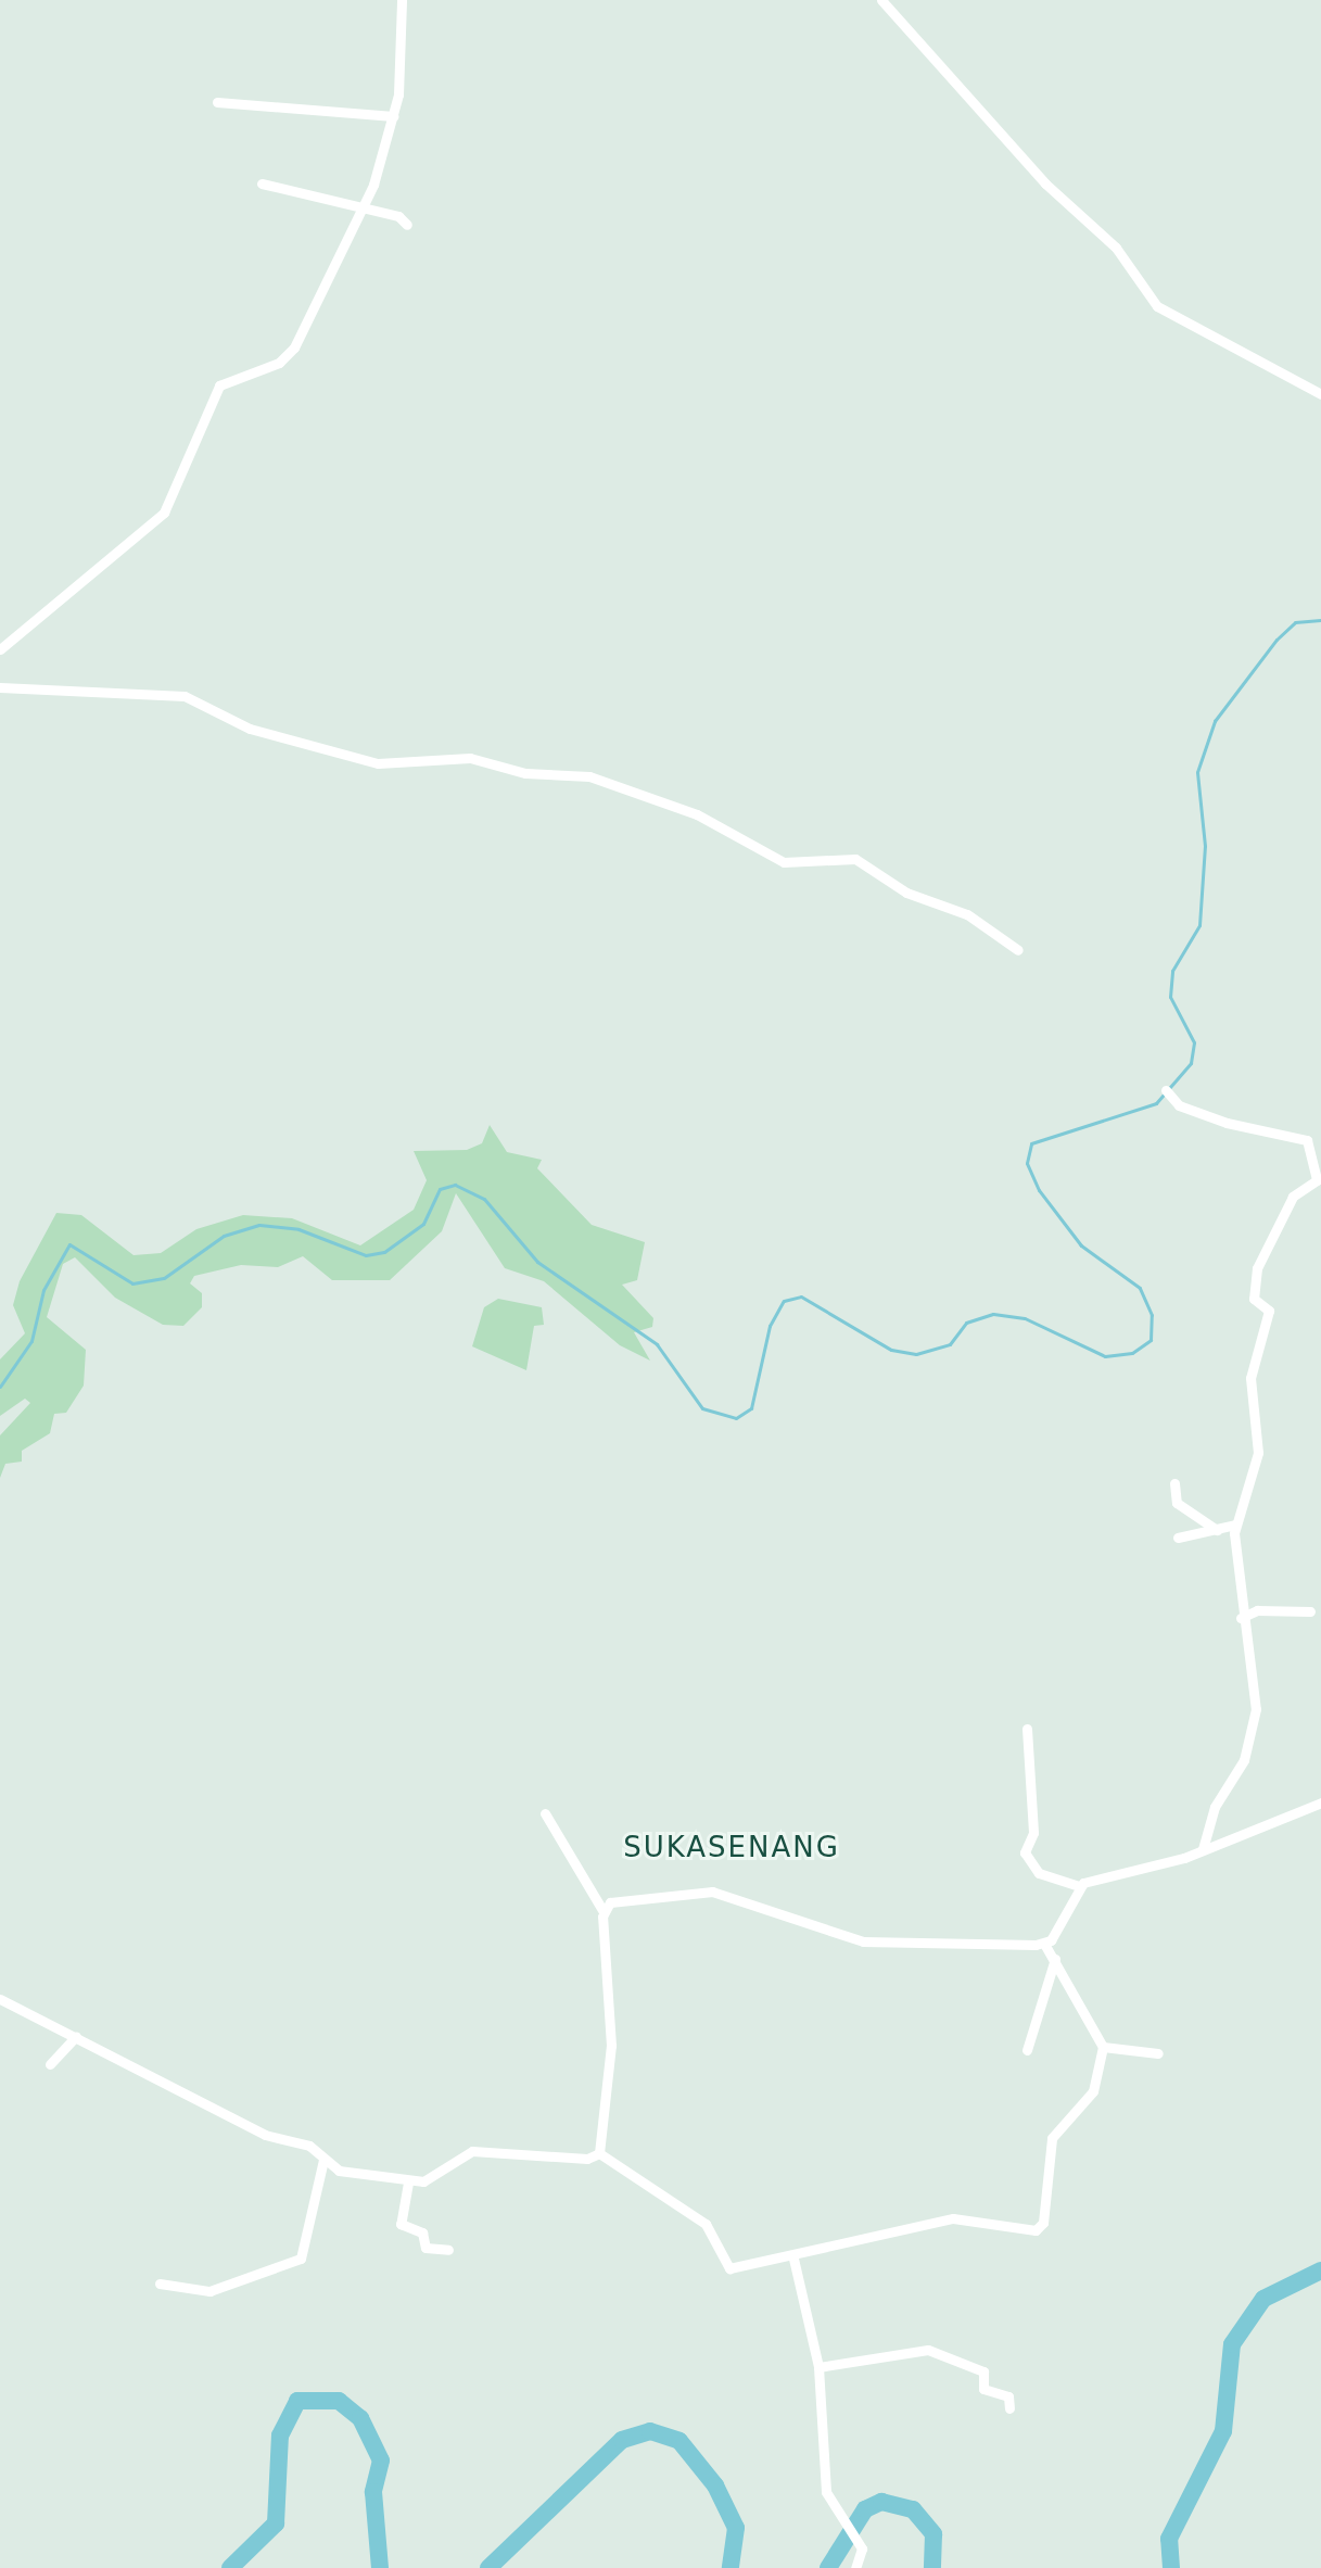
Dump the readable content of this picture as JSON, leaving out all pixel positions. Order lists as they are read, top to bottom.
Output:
{
  "districts": ["SUKASENANG"]
}
